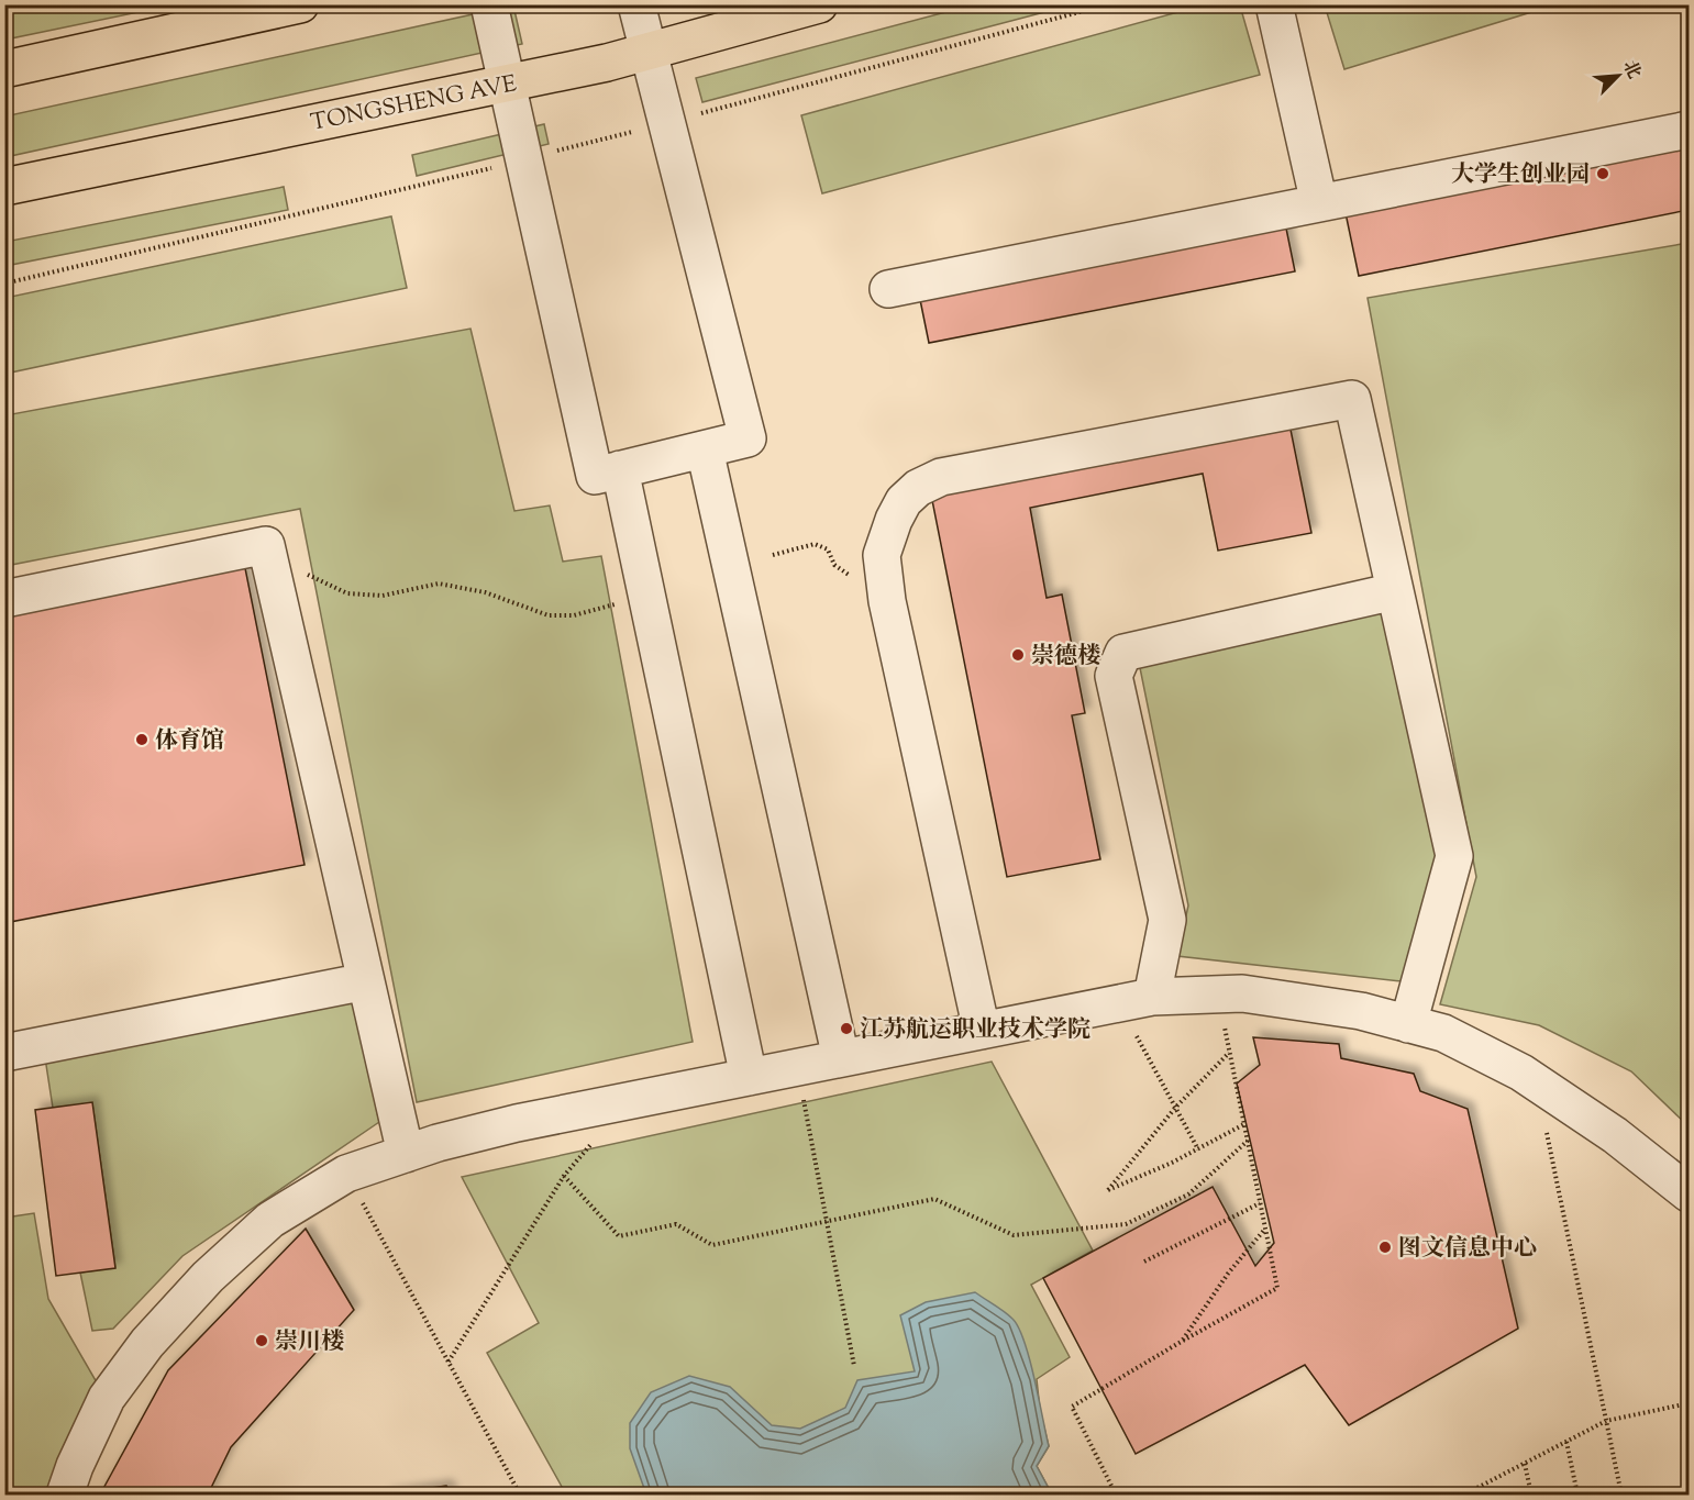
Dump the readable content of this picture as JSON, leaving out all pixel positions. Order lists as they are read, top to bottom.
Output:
{
  "streets": {
    "main road": ["TONGSHENG AVE"]
  },
  "places": [
    "大学生创业园",
    "崇德楼",
    "体育馆",
    "江苏航运职业技术学院",
    "图文信息中心",
    "崇川楼"
  ],
  "north": "top right"
}
